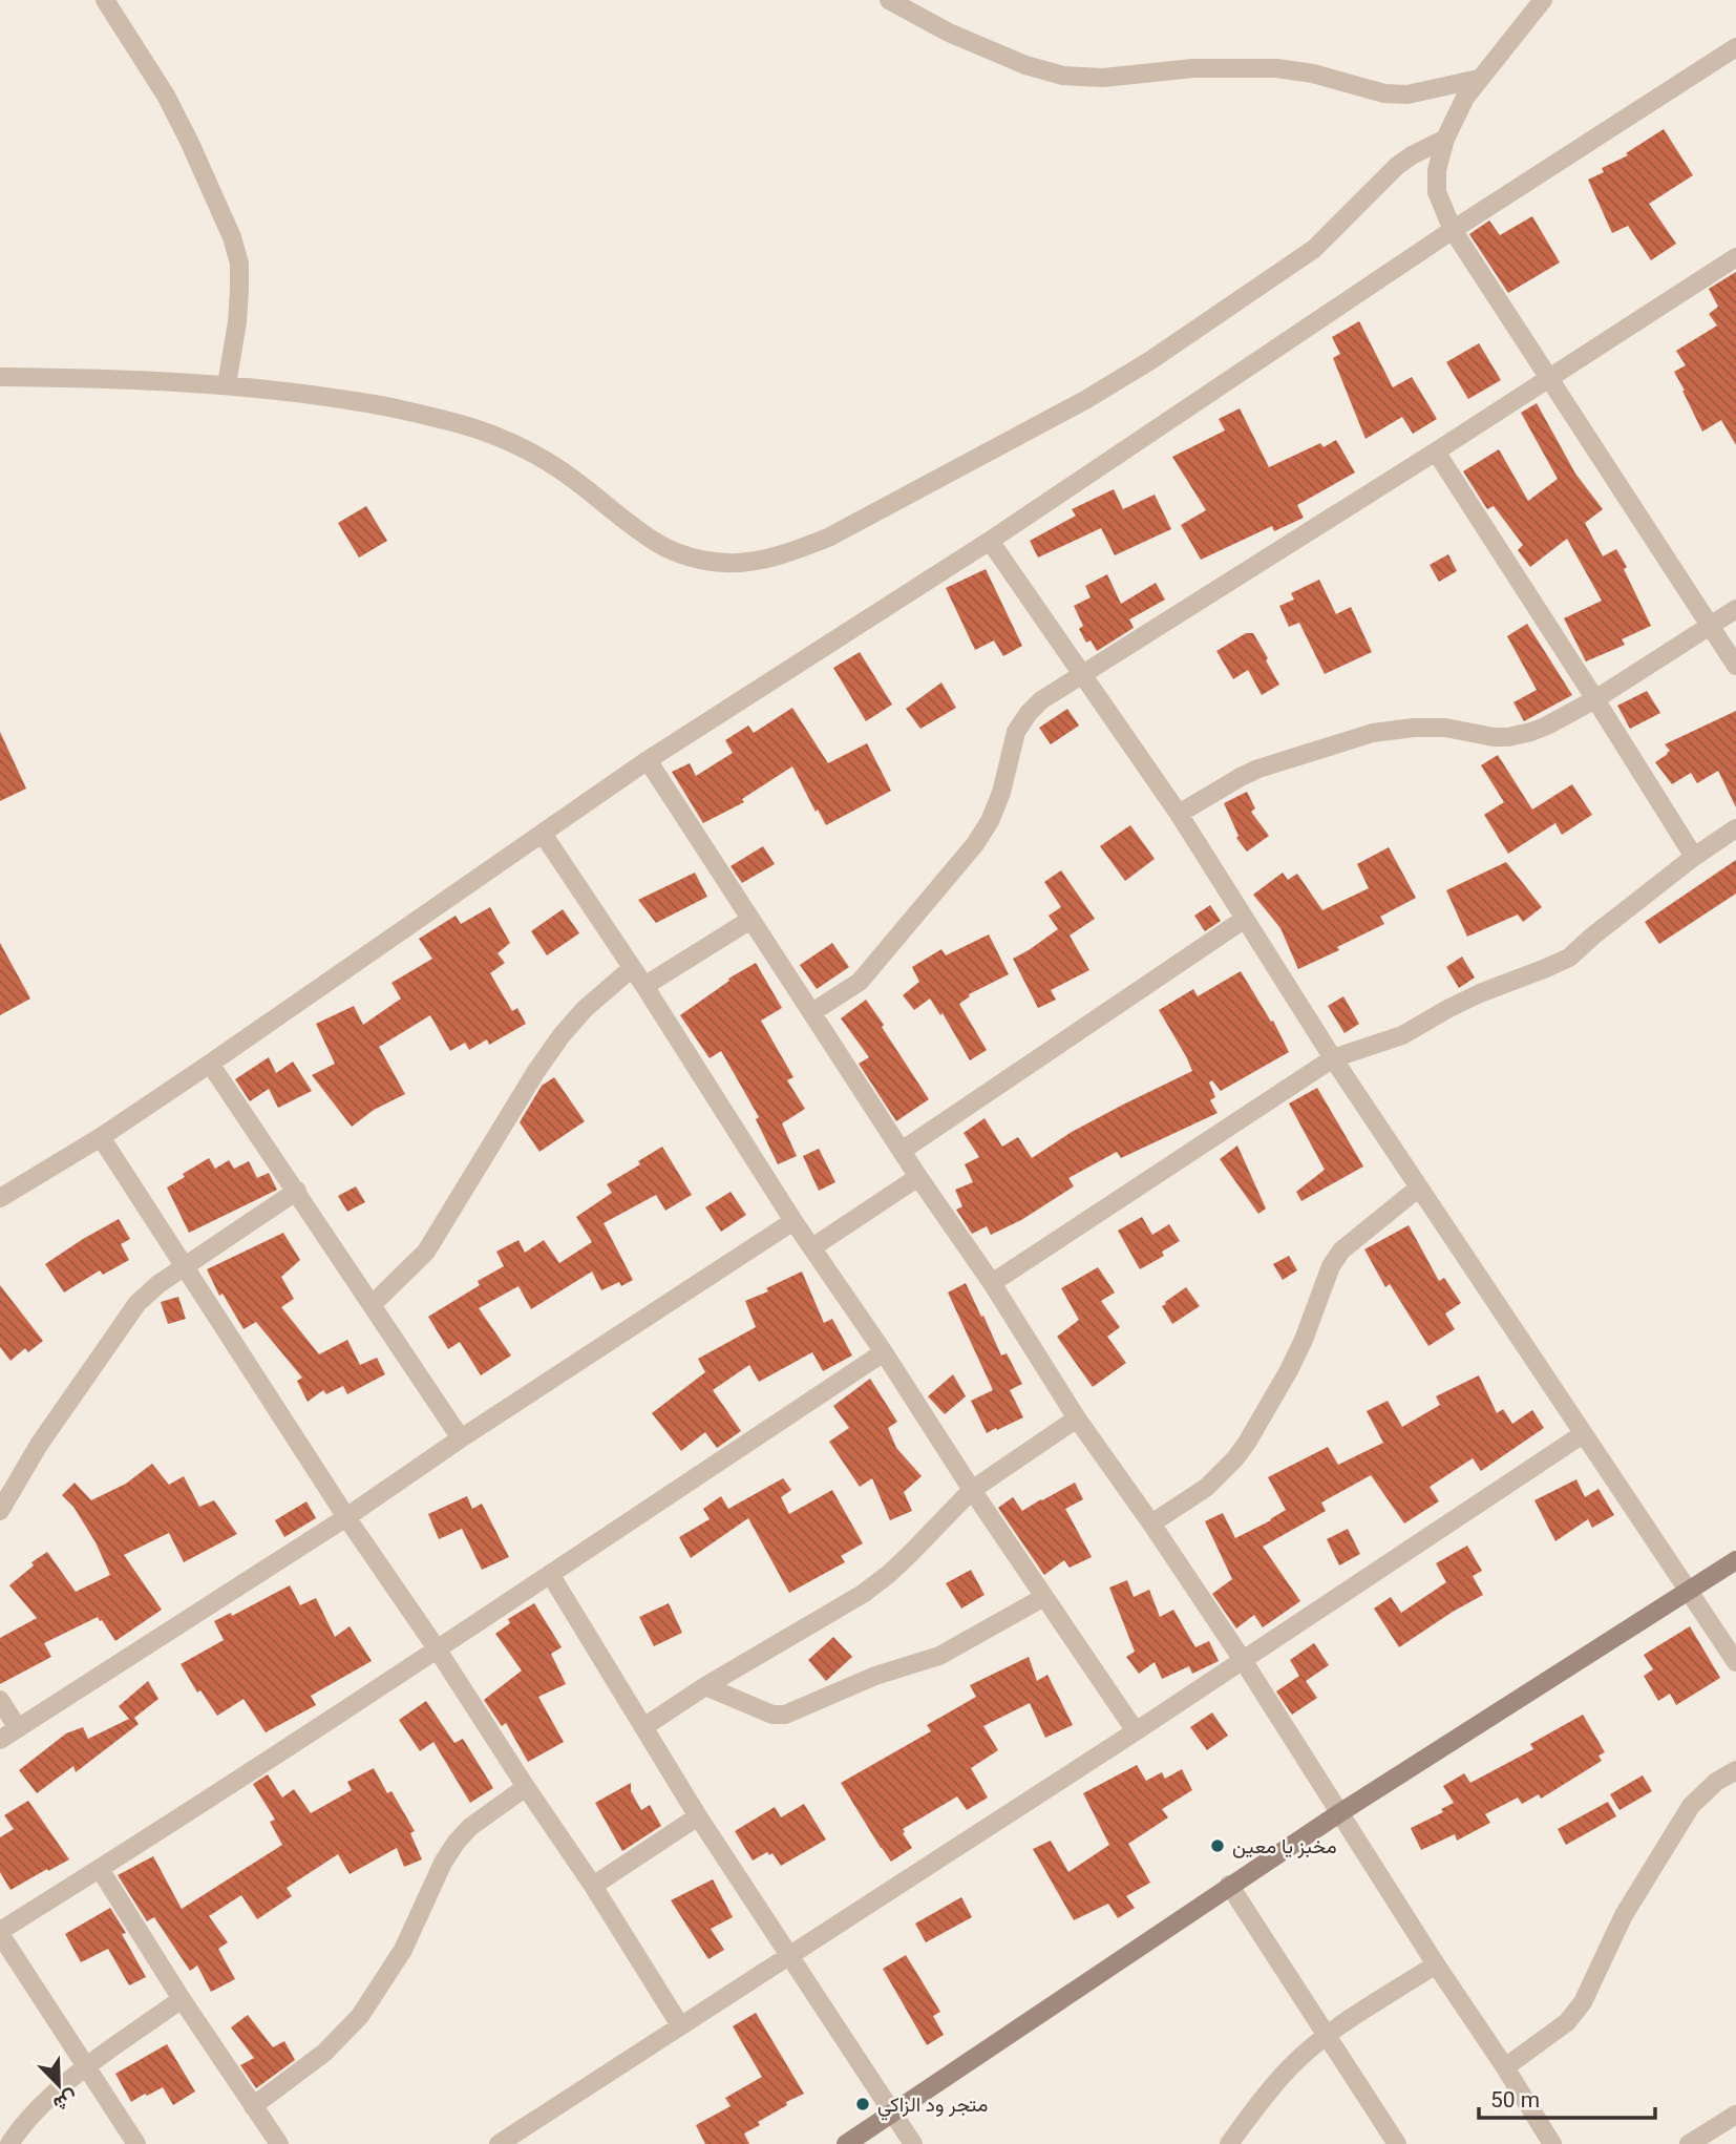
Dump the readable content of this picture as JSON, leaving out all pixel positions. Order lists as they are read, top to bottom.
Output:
{
  "places": ["مخبز يا معين", "متجر ود الزاكي"],
  "scale_bar": "50 m",
  "north": "bottom right"
}
